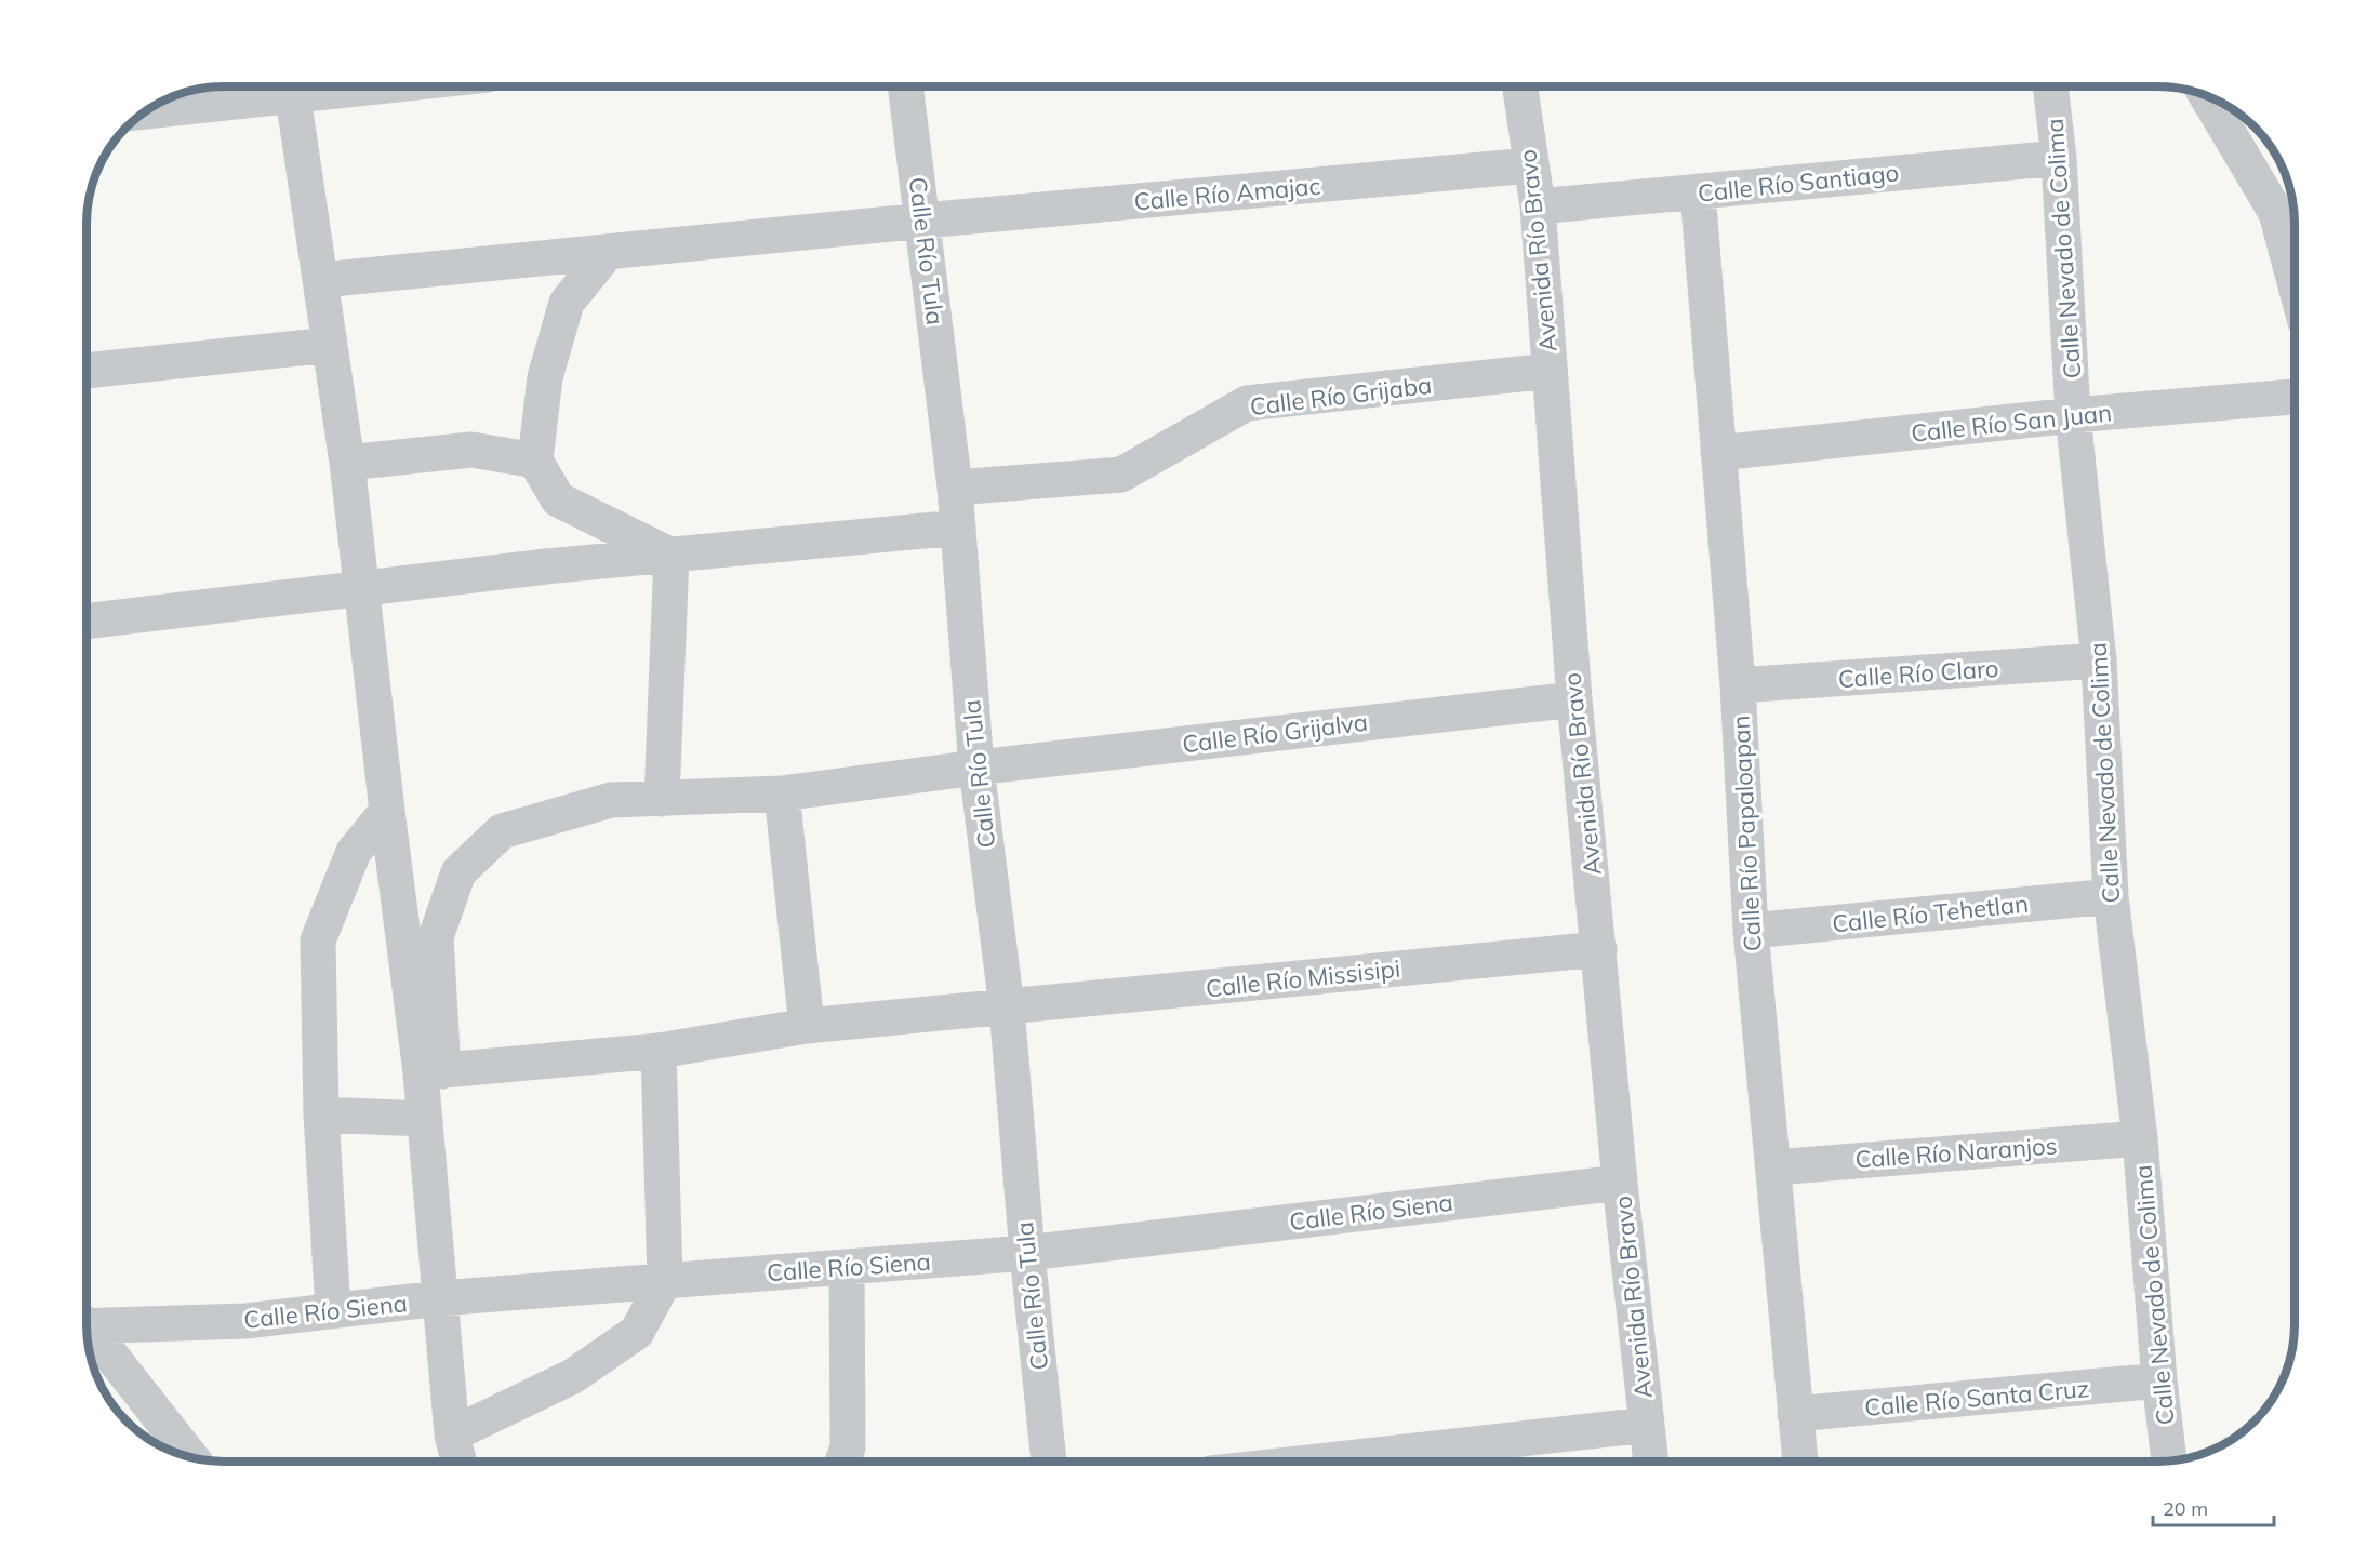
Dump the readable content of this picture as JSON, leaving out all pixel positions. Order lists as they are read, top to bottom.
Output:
{
  "streets": {
    "street": [
      "Calle Río Santiago",
      "Calle Río Amajac",
      "Calle Nevado de Colima",
      "Calle Río Tula",
      "Avenida Río Bravo",
      "Calle Río Grijaba",
      "Calle Río San Juan",
      "Calle Río Claro",
      "Calle Río Grijalva",
      "Calle Río Papaloapan",
      "Calle Río Tehetlan",
      "Calle Río Missisipi",
      "Calle Río Naranjos",
      "Calle Río Siena",
      "Calle Río Santa Cruz"
    ]
  },
  "crossings": [
    ["Calle Río Santiago", "Calle Nevado de Colima"],
    ["Calle Río Santiago", "Avenida Río Bravo"],
    ["Calle Río Santiago", "Calle Río Papaloapan"],
    ["Calle Río Amajac", "Calle Río Tula"],
    ["Calle Río Amajac", "Avenida Río Bravo"],
    ["Calle Nevado de Colima", "Calle Río San Juan"],
    ["Calle Nevado de Colima", "Calle Río Claro"],
    ["Calle Nevado de Colima", "Calle Río Tehetlan"],
    ["Calle Nevado de Colima", "Calle Río Naranjos"],
    ["Calle Nevado de Colima", "Calle Río Santa Cruz"],
    ["Calle Río Tula", "Calle Río Grijaba"],
    ["Calle Río Tula", "Calle Río Grijalva"],
    ["Calle Río Tula", "Calle Río Missisipi"],
    ["Calle Río Tula", "Calle Río Siena"],
    ["Avenida Río Bravo", "Calle Río Grijaba"],
    ["Avenida Río Bravo", "Calle Río Grijalva"],
    ["Avenida Río Bravo", "Calle Río Missisipi"],
    ["Avenida Río Bravo", "Calle Río Siena"],
    ["Calle Río San Juan", "Calle Río Papaloapan"],
    ["Calle Río Claro", "Calle Río Papaloapan"],
    ["Calle Río Grijalva", "Calle Río Missisipi"],
    ["Calle Río Papaloapan", "Calle Río Tehetlan"],
    ["Calle Río Papaloapan", "Calle Río Naranjos"],
    ["Calle Río Papaloapan", "Calle Río Santa Cruz"]
  ],
  "scale_bar": "20 m"
}
